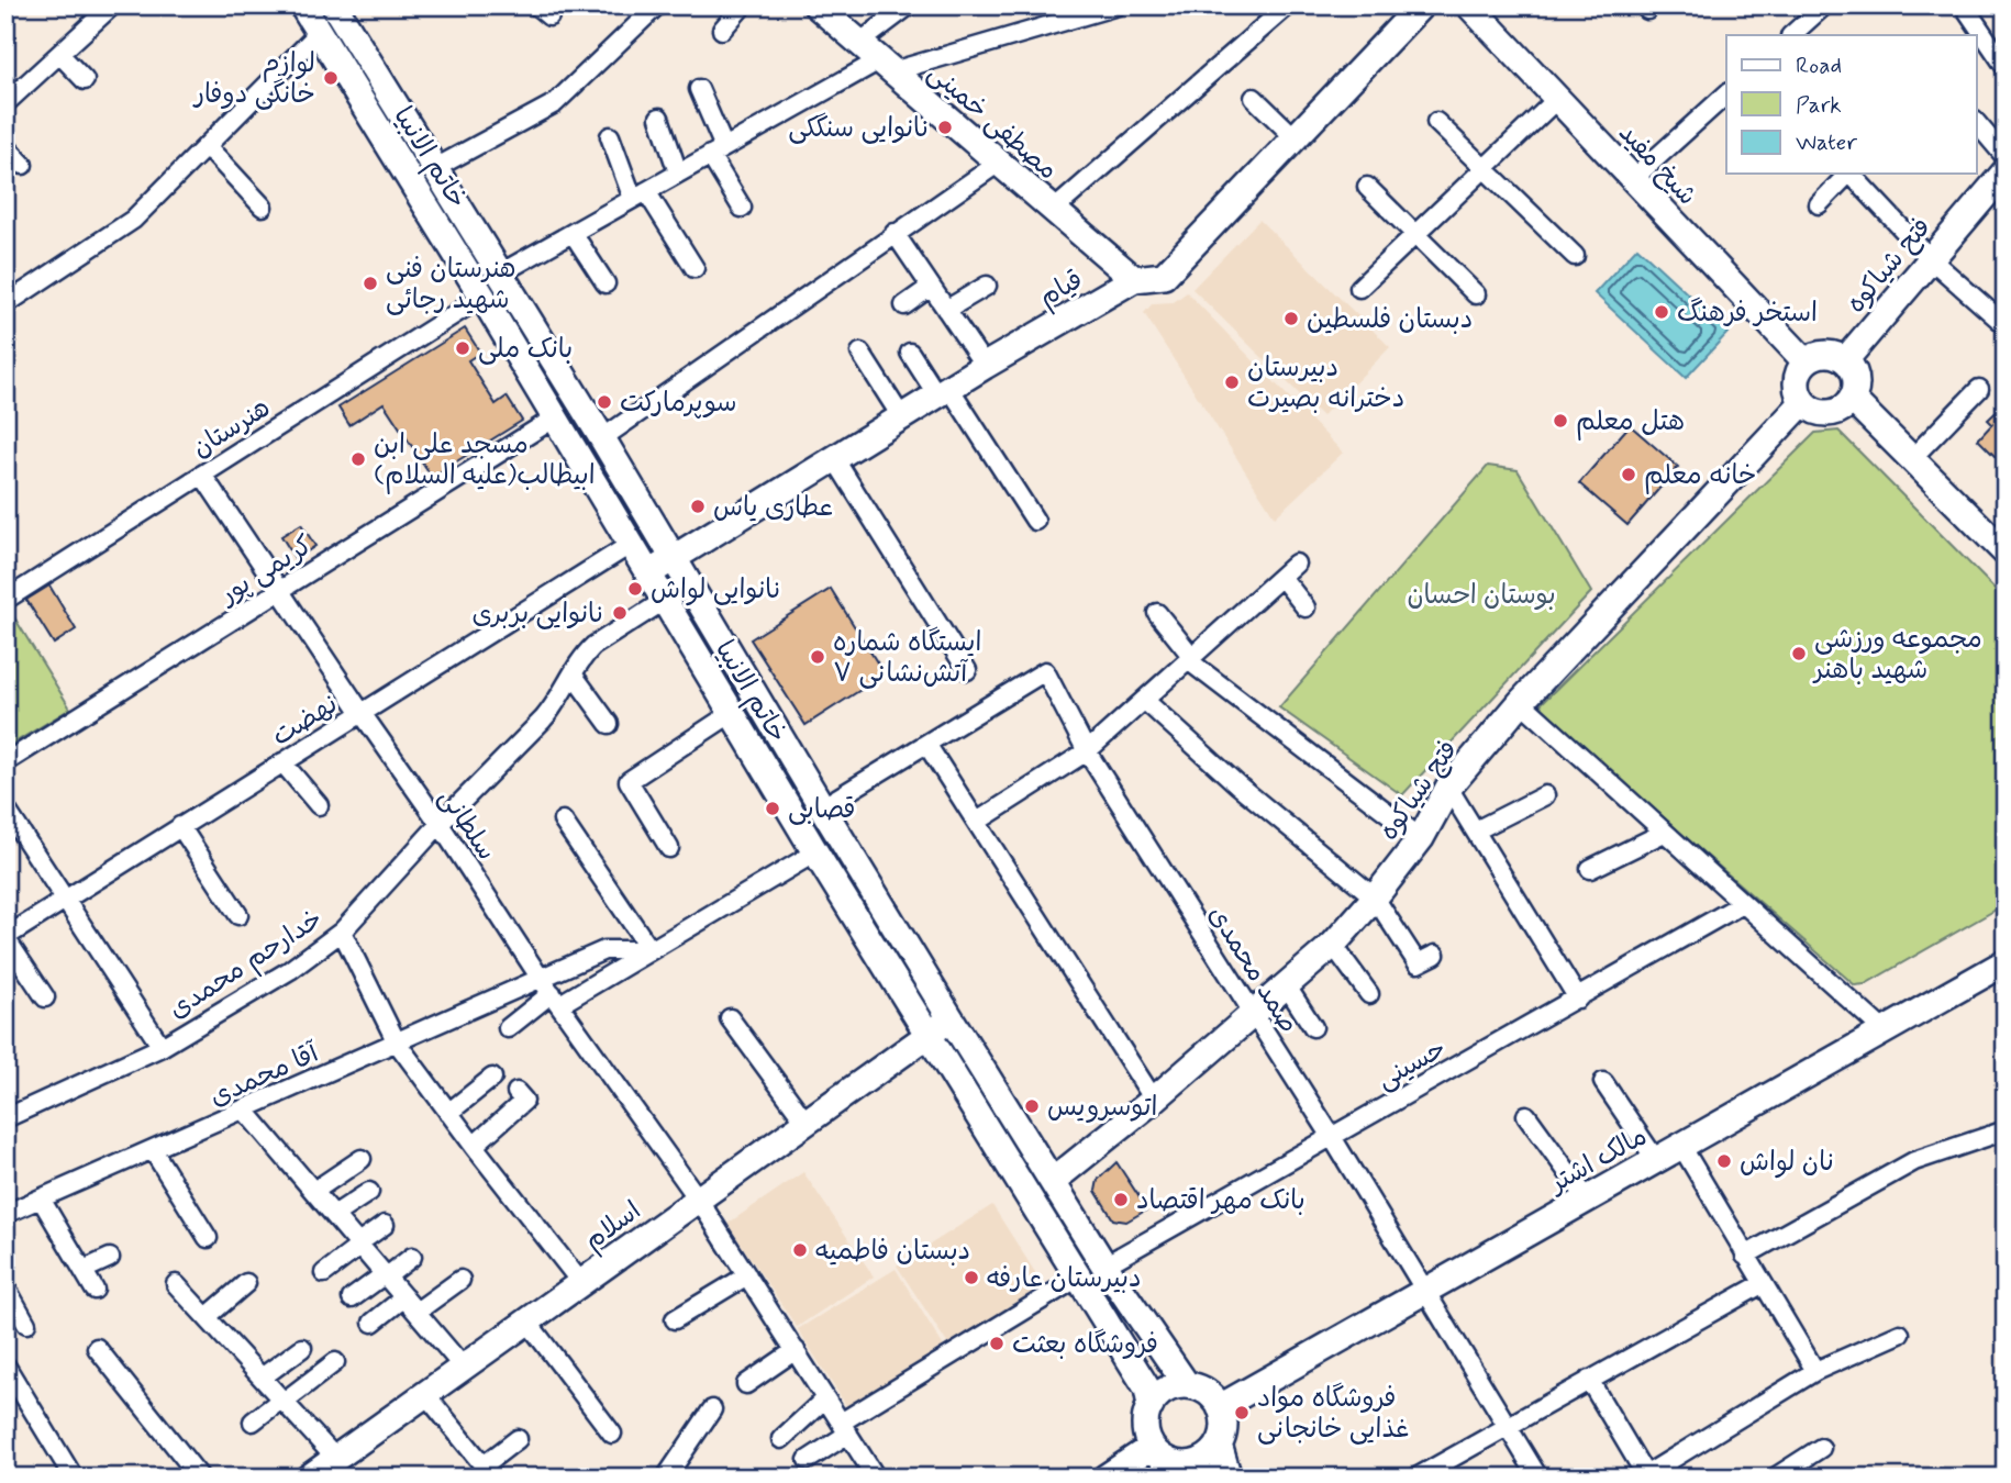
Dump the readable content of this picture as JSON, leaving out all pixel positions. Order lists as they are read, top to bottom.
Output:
{
  "streets": {
    "street": [
      "مصطفی خمینی",
      "خاتم الانبیا",
      "شیخ مفید",
      "فتح شیاکوه",
      "قیام",
      "هنرستان",
      "کریمی پور",
      "نهضت",
      "سلطانی",
      "خدارحم محمدی",
      "صمد محمدی",
      "حسینی",
      "آقا محمدی",
      "مالک اشتر",
      "اسلام"
    ]
  },
  "crossings": [
    ["مصطفی خمینی", "قیام"],
    ["خاتم الانبیا", "فتح شیاکوه"],
    ["خاتم الانبیا", "قیام"],
    ["خاتم الانبیا", "هنرستان"],
    ["خاتم الانبیا", "کریمی پور"],
    ["خاتم الانبیا", "نهضت"],
    ["خاتم الانبیا", "خدارحم محمدی"],
    ["خاتم الانبیا", "حسینی"],
    ["خاتم الانبیا", "مالک اشتر"],
    ["خاتم الانبیا", "اسلام"],
    ["شیخ مفید", "فتح شیاکوه"],
    ["فتح شیاکوه", "صمد محمدی"],
    ["هنرستان", "سلطانی"],
    ["کریمی پور", "سلطانی"],
    ["نهضت", "سلطانی"],
    ["سلطانی", "خدارحم محمدی"],
    ["سلطانی", "آقا محمدی"],
    ["سلطانی", "اسلام"],
    ["صمد محمدی", "حسینی"],
    ["صمد محمدی", "مالک اشتر"]
  ],
  "parks": ["بوستان احسان"],
  "places": [
    "لوازم خانگی دوفار",
    "نانوایی سنگکی",
    "هنرستان فنی شهید رجائی",
    "استخر فرهنگ",
    "دبستان فلسطین",
    "بانک ملی",
    "دبیرستان دخترانه بصیرت",
    "سوپرمارکت",
    "هتل معلم",
    "مسجد علی ابن ابیطالب(علیه السلام)",
    "خانه معلم",
    "عطاری یاس",
    "نانوایی لواش",
    "نانوایی بربری",
    "مجموعه ورزشی شهید باهنر",
    "ایستگاه شماره ۷ آتش‌نشانی",
    "قصابی",
    "اتوسرویس",
    "نان لواش",
    "بانک مهر اقتصاد",
    "دبستان فاطمیه",
    "دبیرستان عارفه",
    "فروشگاه بعثت",
    "فروشگاه مواد غذایی خانجانی"
  ],
  "legend": ["Road", "Park", "Water"]
}
